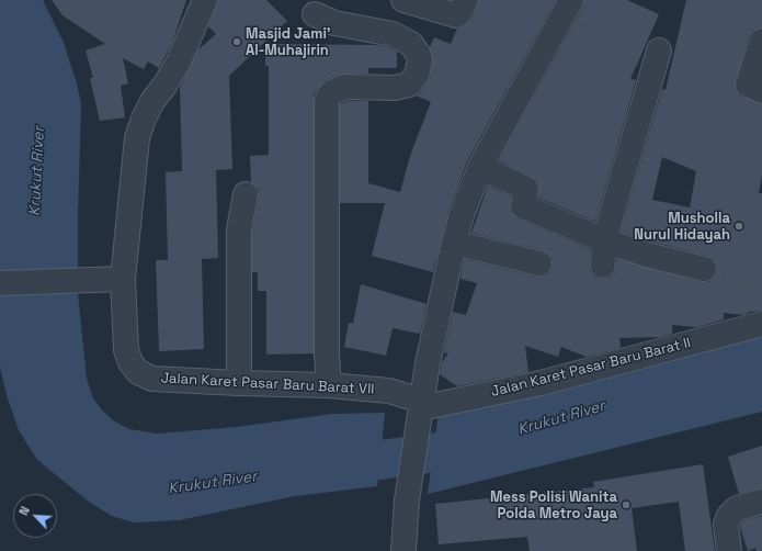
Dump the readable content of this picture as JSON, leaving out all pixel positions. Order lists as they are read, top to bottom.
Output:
{
  "streets": {
    "street": ["Jalan Karet Pasar Baru Barat II", "Jalan Karet Pasar Baru Barat VII"]
  },
  "crossings": [
    ["Jalan Karet Pasar Baru Barat II", "Jalan Karet Pasar Baru Barat VII"]
  ],
  "water": ["Krukut River"],
  "places": ["Masjid Jami' Al-Muhajirin", "Musholla Nurul Hidayah", "Mess Polisi Wanita Polda Metro Jaya"],
  "north": "top left"
}
